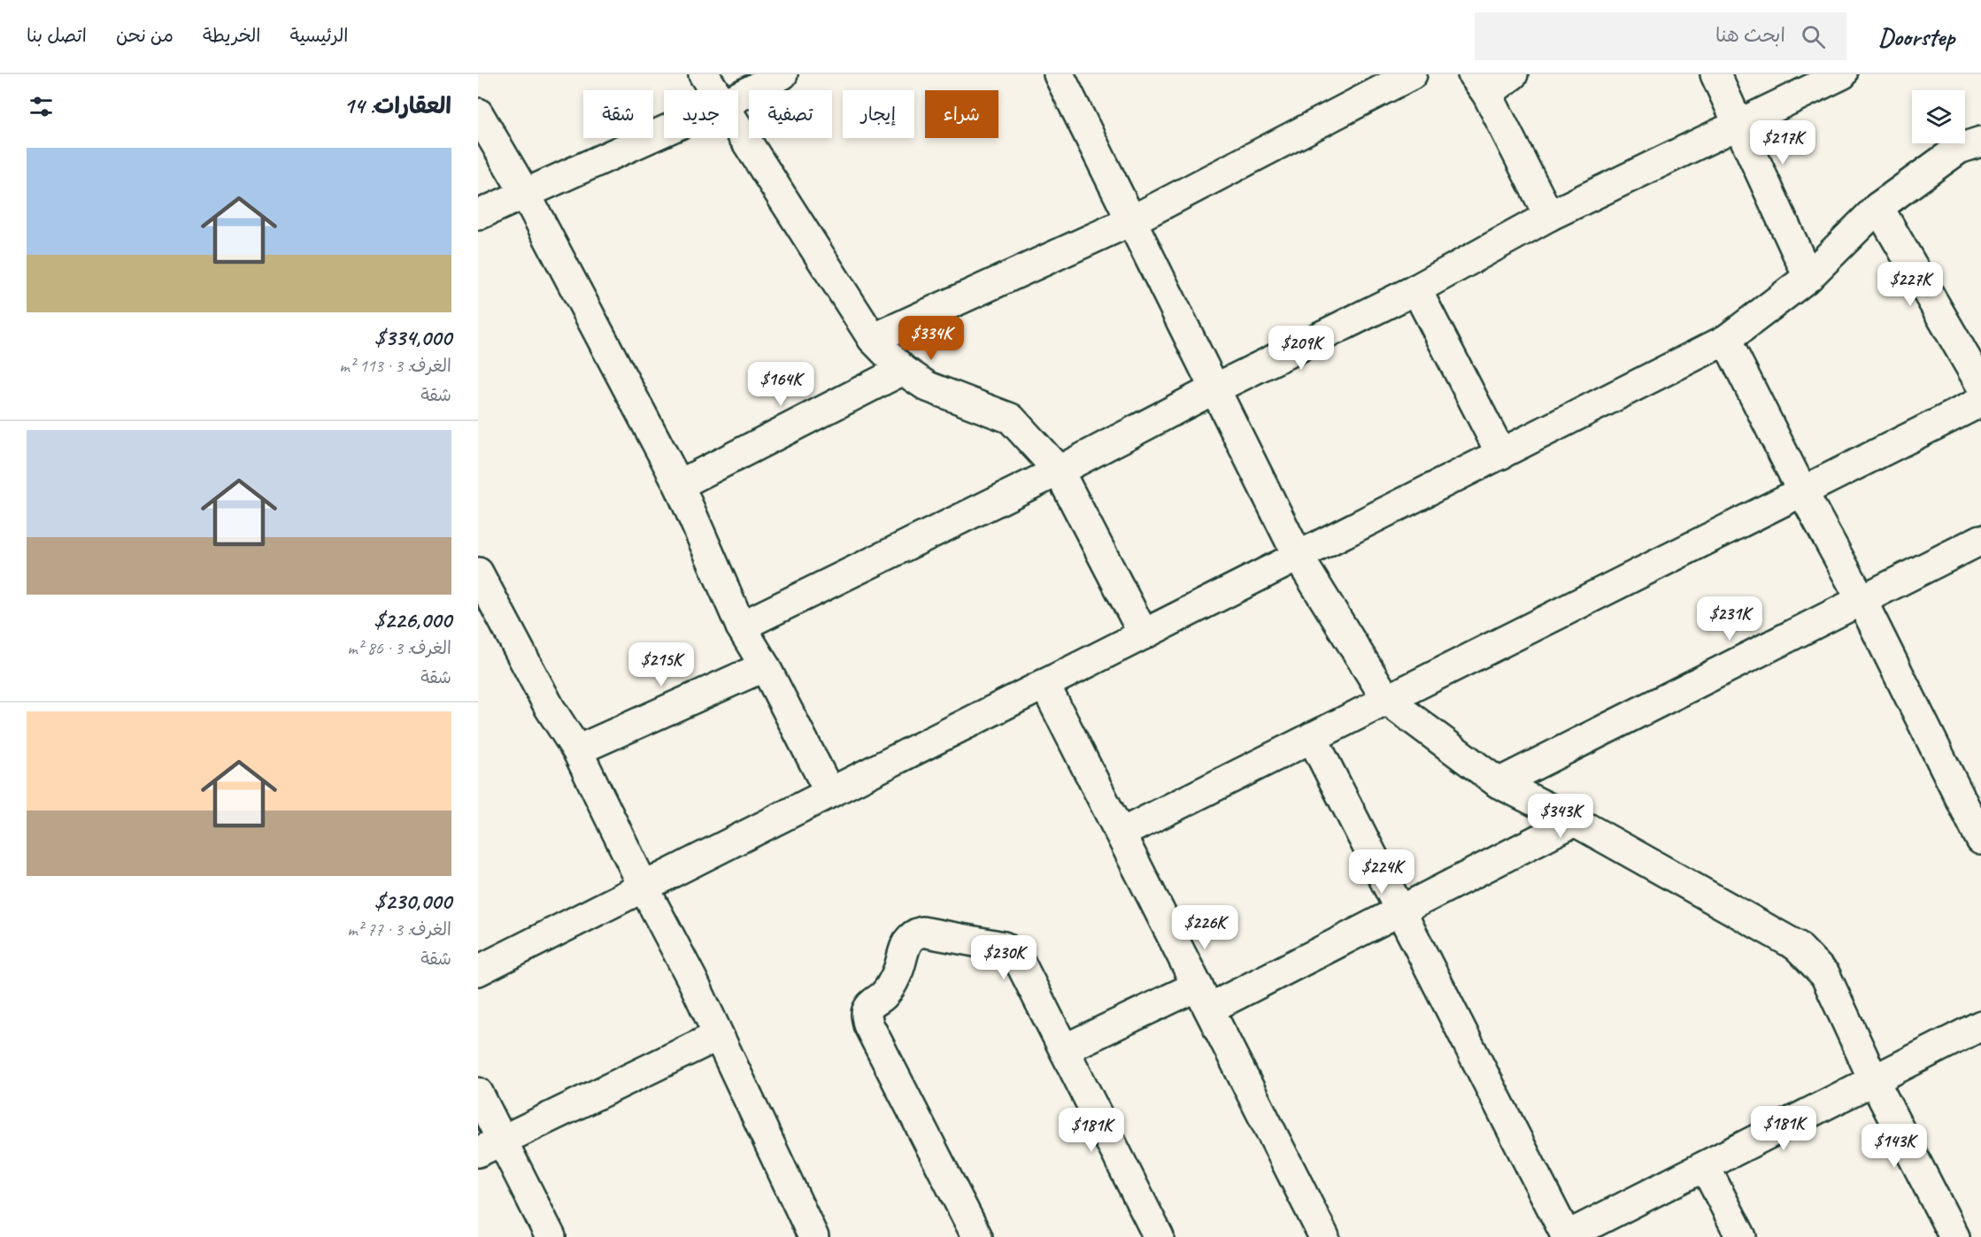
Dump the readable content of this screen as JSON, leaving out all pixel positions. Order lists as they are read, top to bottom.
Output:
{
  "page": {
    "header": "Doorstep",
    "search": "ابحث هنا",
    "nav": [
      "الرئيسية",
      "الخريطة",
      "من نحن",
      "اتصل بنا"
    ],
    "heading": "العقارات: 14",
    "chip": [
      "شراء",
      "إيجار",
      "تصفية",
      "جديد",
      "شقة"
    ],
    "price": [
      "$217K",
      "$227K",
      "$334K",
      "$209K",
      "$164K",
      "$231K",
      "$215K",
      "$343K",
      "$224K",
      "$226K",
      "$230K",
      "$181K",
      "$181K",
      "$143K"
    ],
    "list": [
      {
        "name": "$334,000",
        "note": "الغرف: 3 · 113 m² · شقة"
      },
      {
        "name": "$226,000",
        "note": "الغرف: 3 · 86 m² · شقة"
      },
      {
        "name": "$230,000",
        "note": "الغرف: 3 · 77 m² · شقة"
      }
    ]
  }
}
